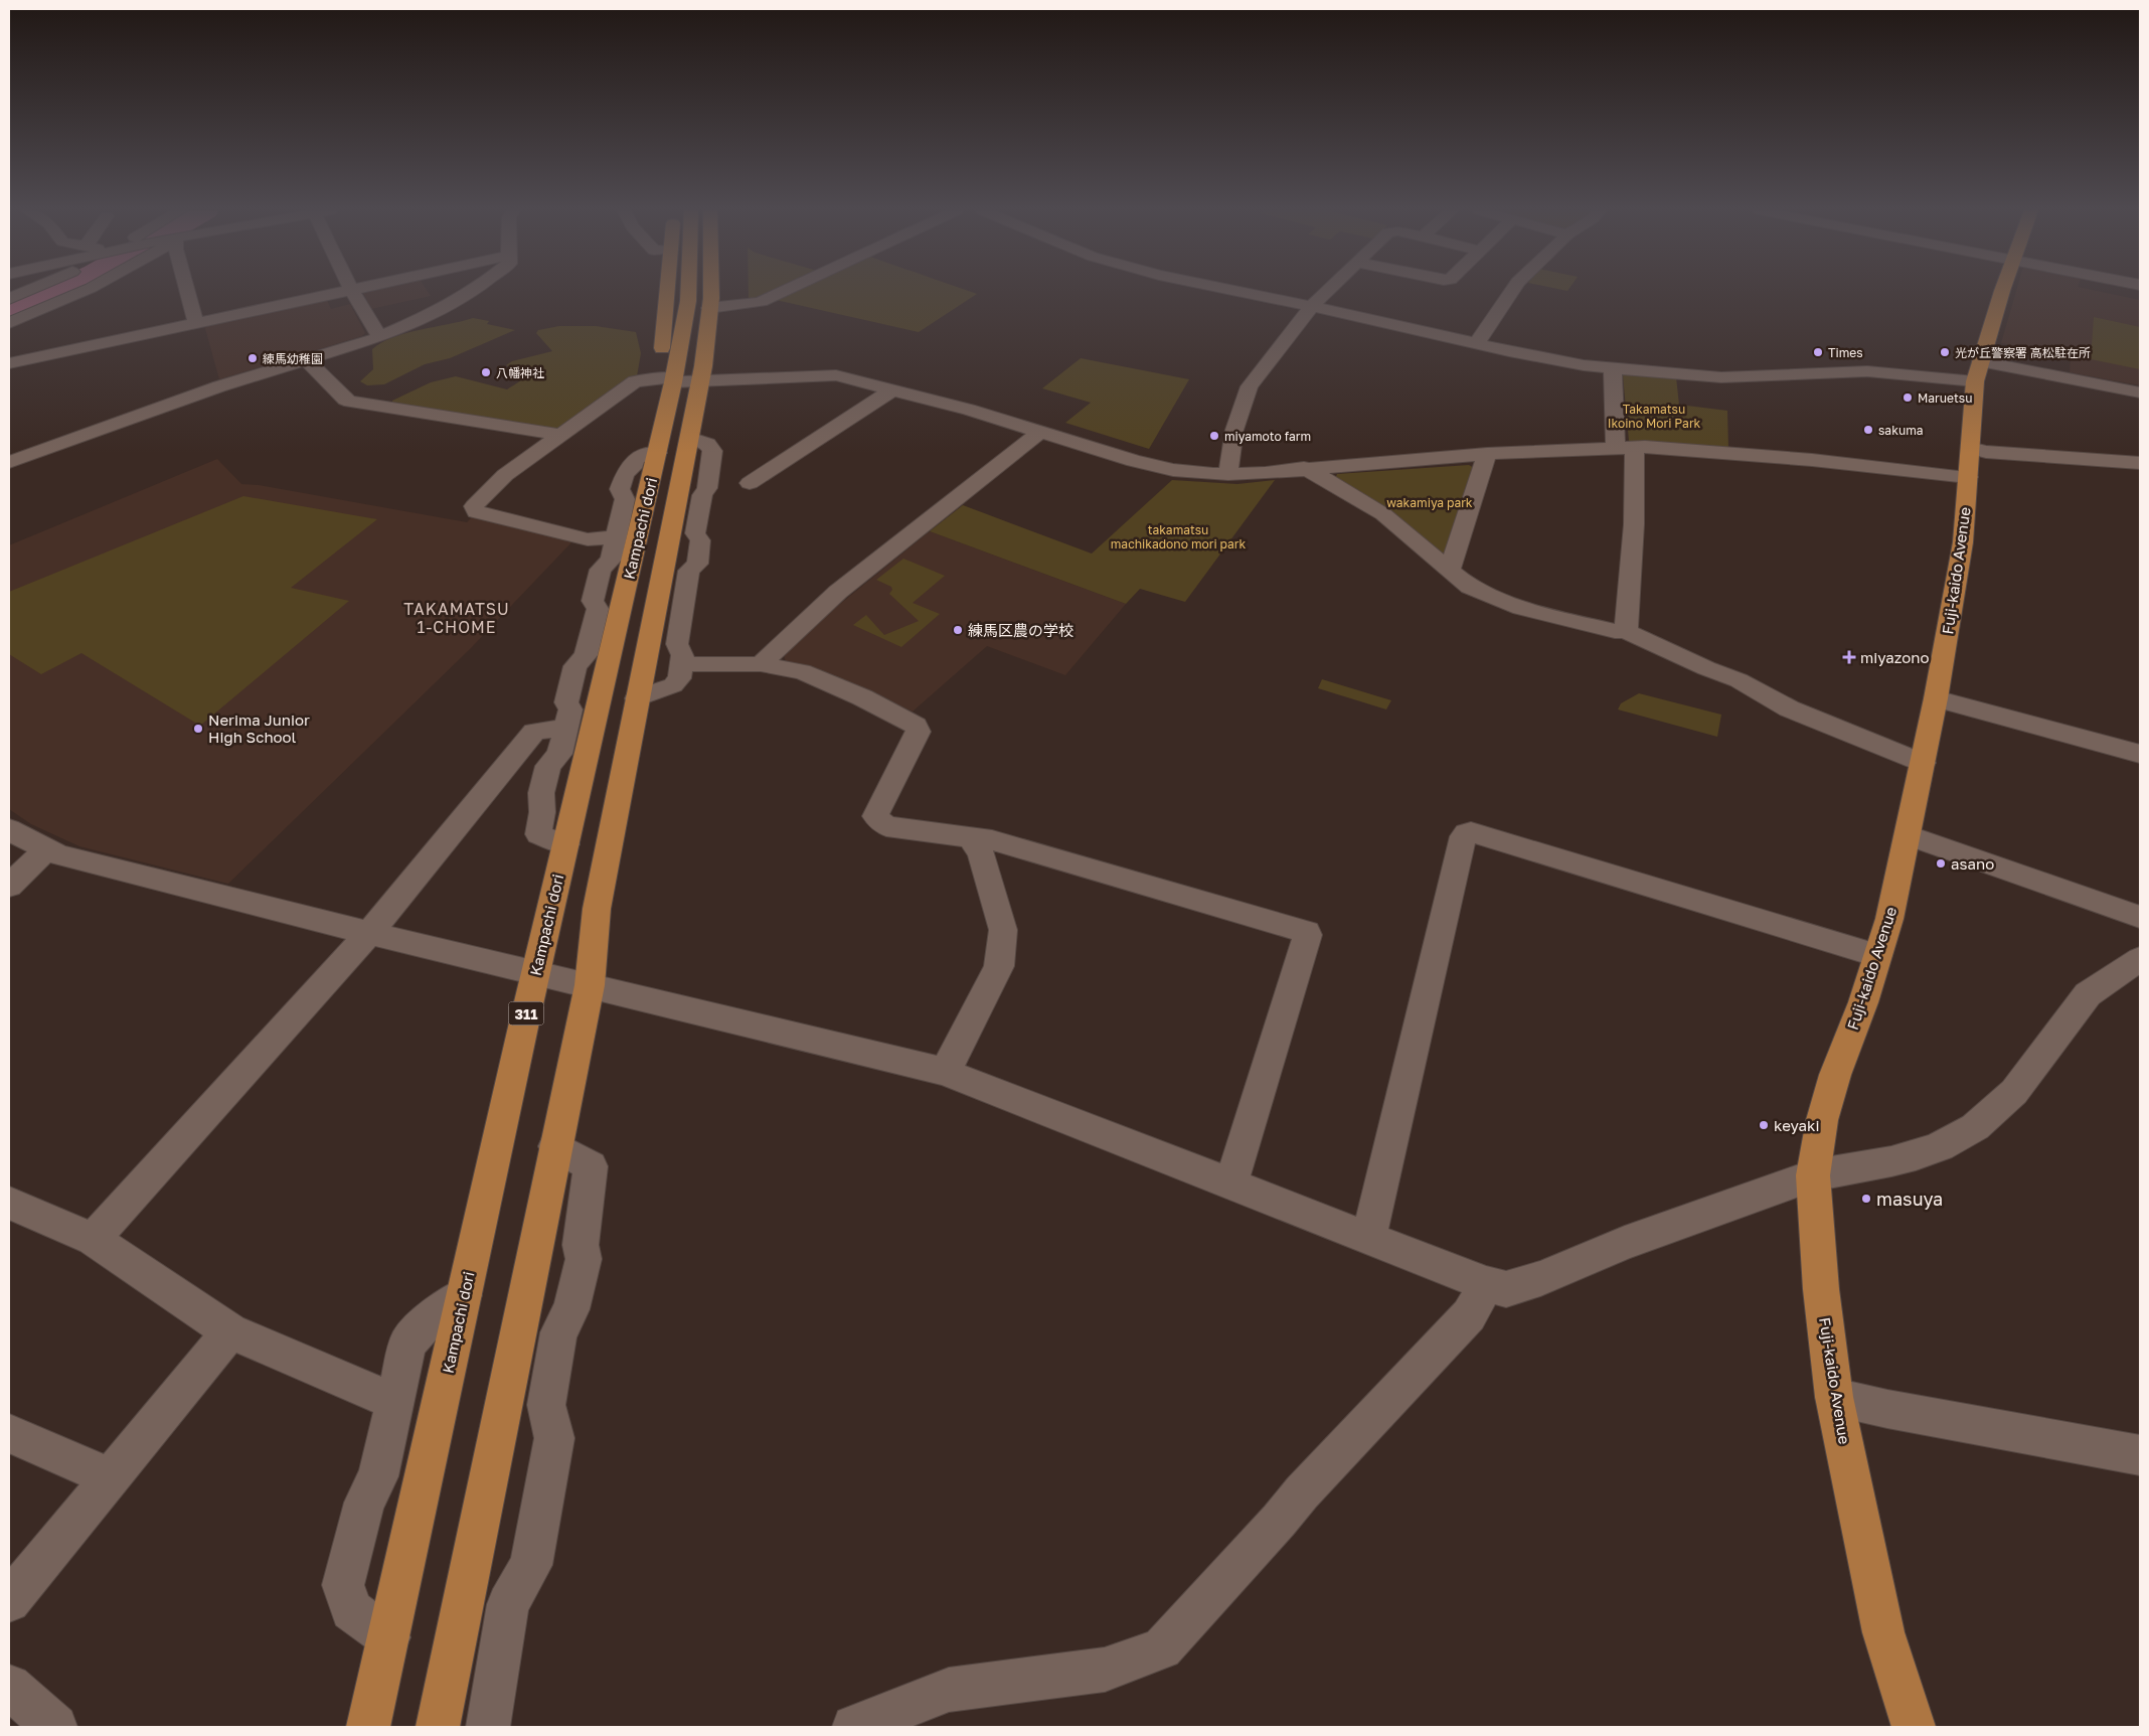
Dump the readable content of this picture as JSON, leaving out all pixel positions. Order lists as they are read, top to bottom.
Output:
{
  "streets": {
    "main road": ["Kampachi dori", "Fuji-kaido Avenue", "311"]
  },
  "districts": ["TAKAMATSU 1-CHOME"],
  "parks": ["Takamatsu Ikoino Mori Park", "wakamiya park", "takamatsu machikadono mori park"],
  "places": {
    "other": [
      "Times",
      "光が丘警察署 高松駐在所",
      "練馬幼稚園",
      "八幡神社",
      "Maruetsu",
      "sakuma",
      "miyamoto farm",
      "練馬区農の学校",
      "Nerima Junior High School",
      "asano",
      "keyaki",
      "masuya"
    ],
    "health": ["miyazono"]
  }
}
